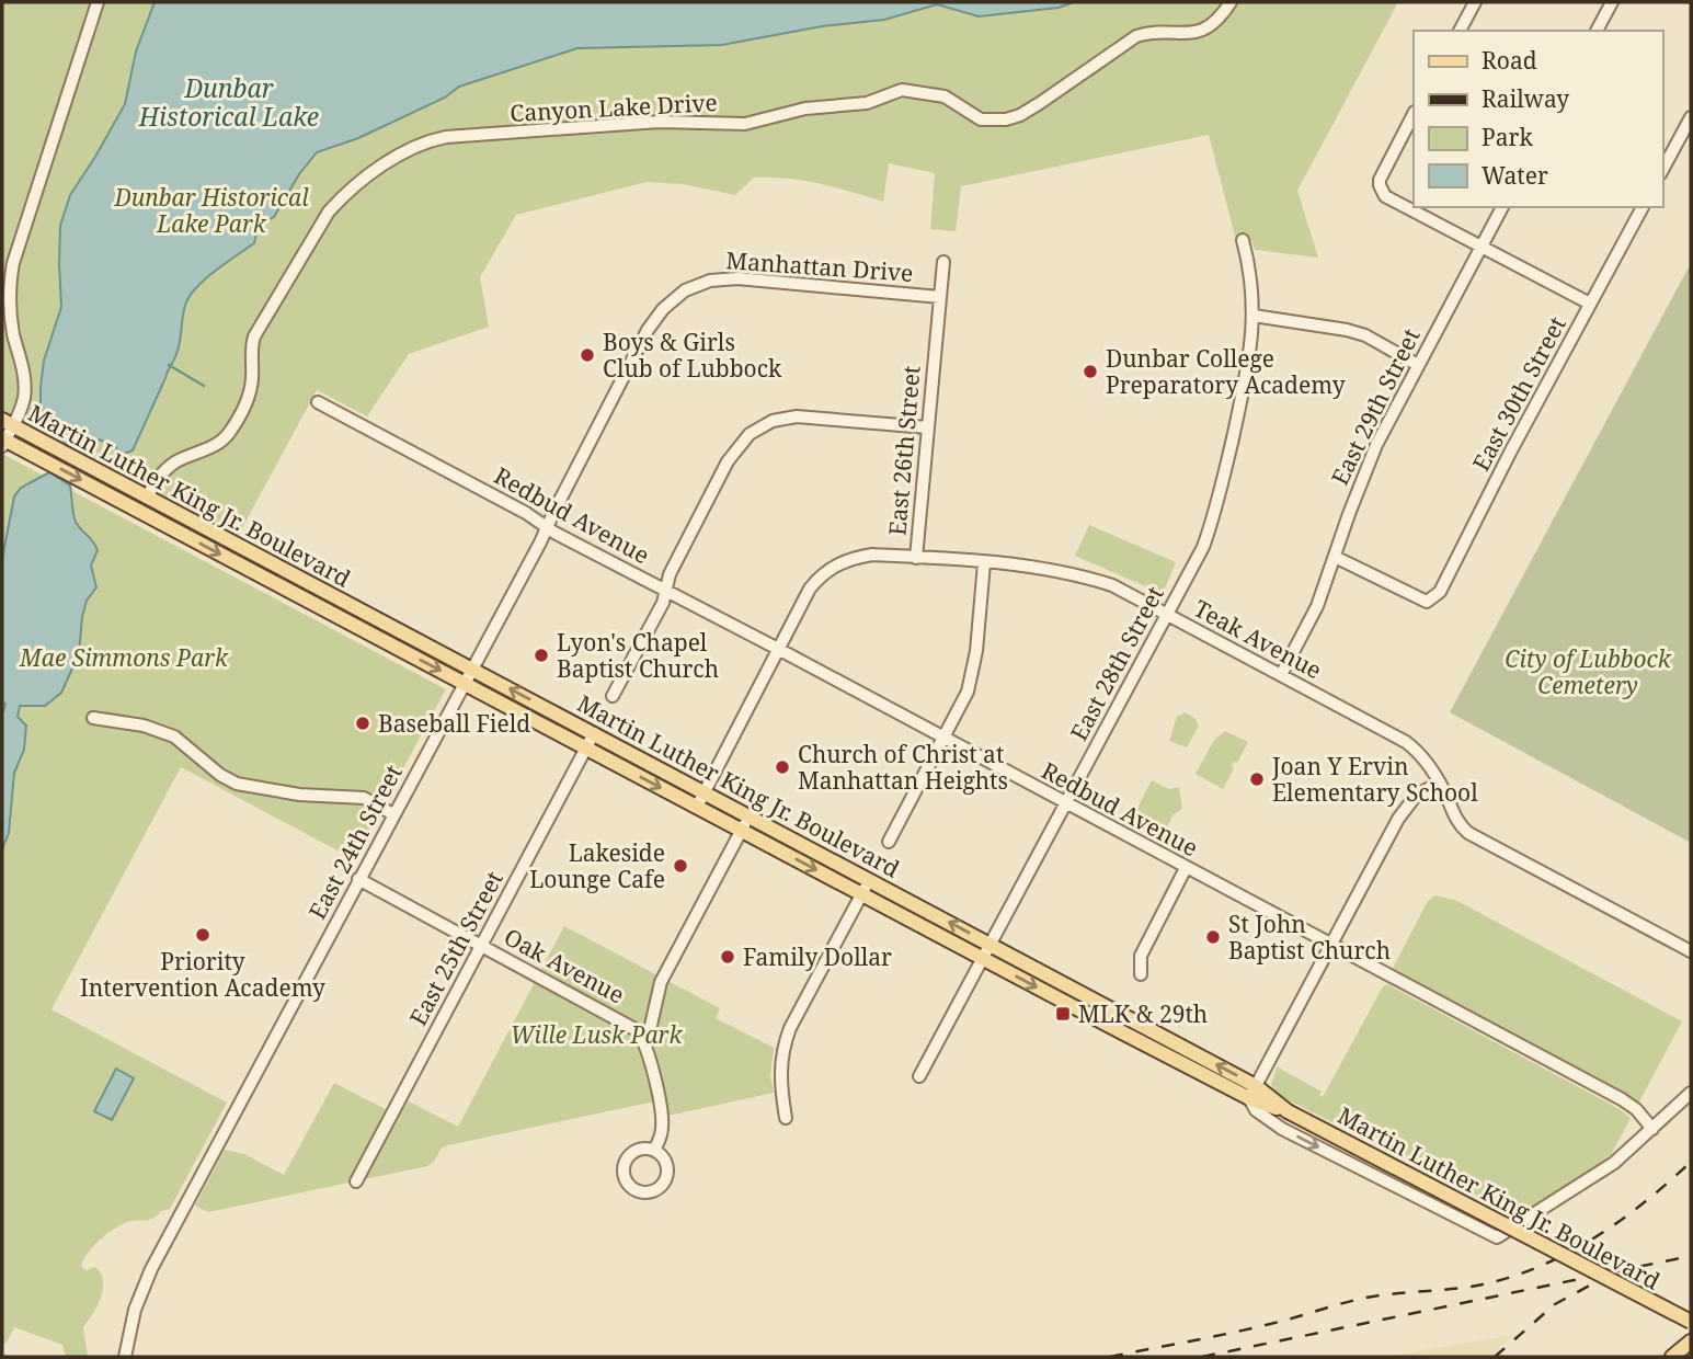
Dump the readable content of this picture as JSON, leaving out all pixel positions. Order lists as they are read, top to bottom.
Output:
{
  "streets": {
    "main road": ["Martin Luther King Jr. Boulevard"],
    "street": [
      "Canyon Lake Drive",
      "Manhattan Drive",
      "East 30th Street",
      "East 29th Street",
      "East 26th Street",
      "Redbud Avenue",
      "Teak Avenue",
      "East 28th Street",
      "East 24th Street",
      "East 25th Street",
      "Oak Avenue"
    ]
  },
  "crossings": [
    ["Canyon Lake Drive", "Martin Luther King Jr. Boulevard"],
    ["Manhattan Drive", "East 26th Street"],
    ["Manhattan Drive", "East 24th Street"],
    ["East 30th Street", "East 29th Street"],
    ["East 29th Street", "Teak Avenue"],
    ["East 26th Street", "Martin Luther King Jr. Boulevard"],
    ["East 26th Street", "Redbud Avenue"],
    ["East 26th Street", "Teak Avenue"],
    ["Martin Luther King Jr. Boulevard", "East 28th Street"],
    ["Martin Luther King Jr. Boulevard", "East 24th Street"],
    ["Martin Luther King Jr. Boulevard", "East 25th Street"],
    ["Redbud Avenue", "East 28th Street"],
    ["Redbud Avenue", "East 24th Street"],
    ["Teak Avenue", "East 28th Street"],
    ["East 24th Street", "Oak Avenue"],
    ["East 25th Street", "Oak Avenue"]
  ],
  "water": ["Dunbar Historical Lake"],
  "parks": [
    "Dunbar Historical Lake Park",
    "Mae Simmons Park",
    "City of Lubbock Cemetery",
    "Wille Lusk Park"
  ],
  "places": {
    "other": [
      "Boys & Girls Club of Lubbock",
      "Dunbar College Preparatory Academy",
      "Lyon's Chapel Baptist Church",
      "Baseball Field",
      "Church of Christ at Manhattan Heights",
      "Joan Y Ervin Elementary School",
      "Lakeside Lounge Cafe",
      "Priority Intervention Academy",
      "St John Baptist Church",
      "Family Dollar"
    ],
    "transit": ["MLK & 29th"]
  },
  "legend": [
    "Road",
    "Railway",
    "Park",
    "Water"
  ]
}
